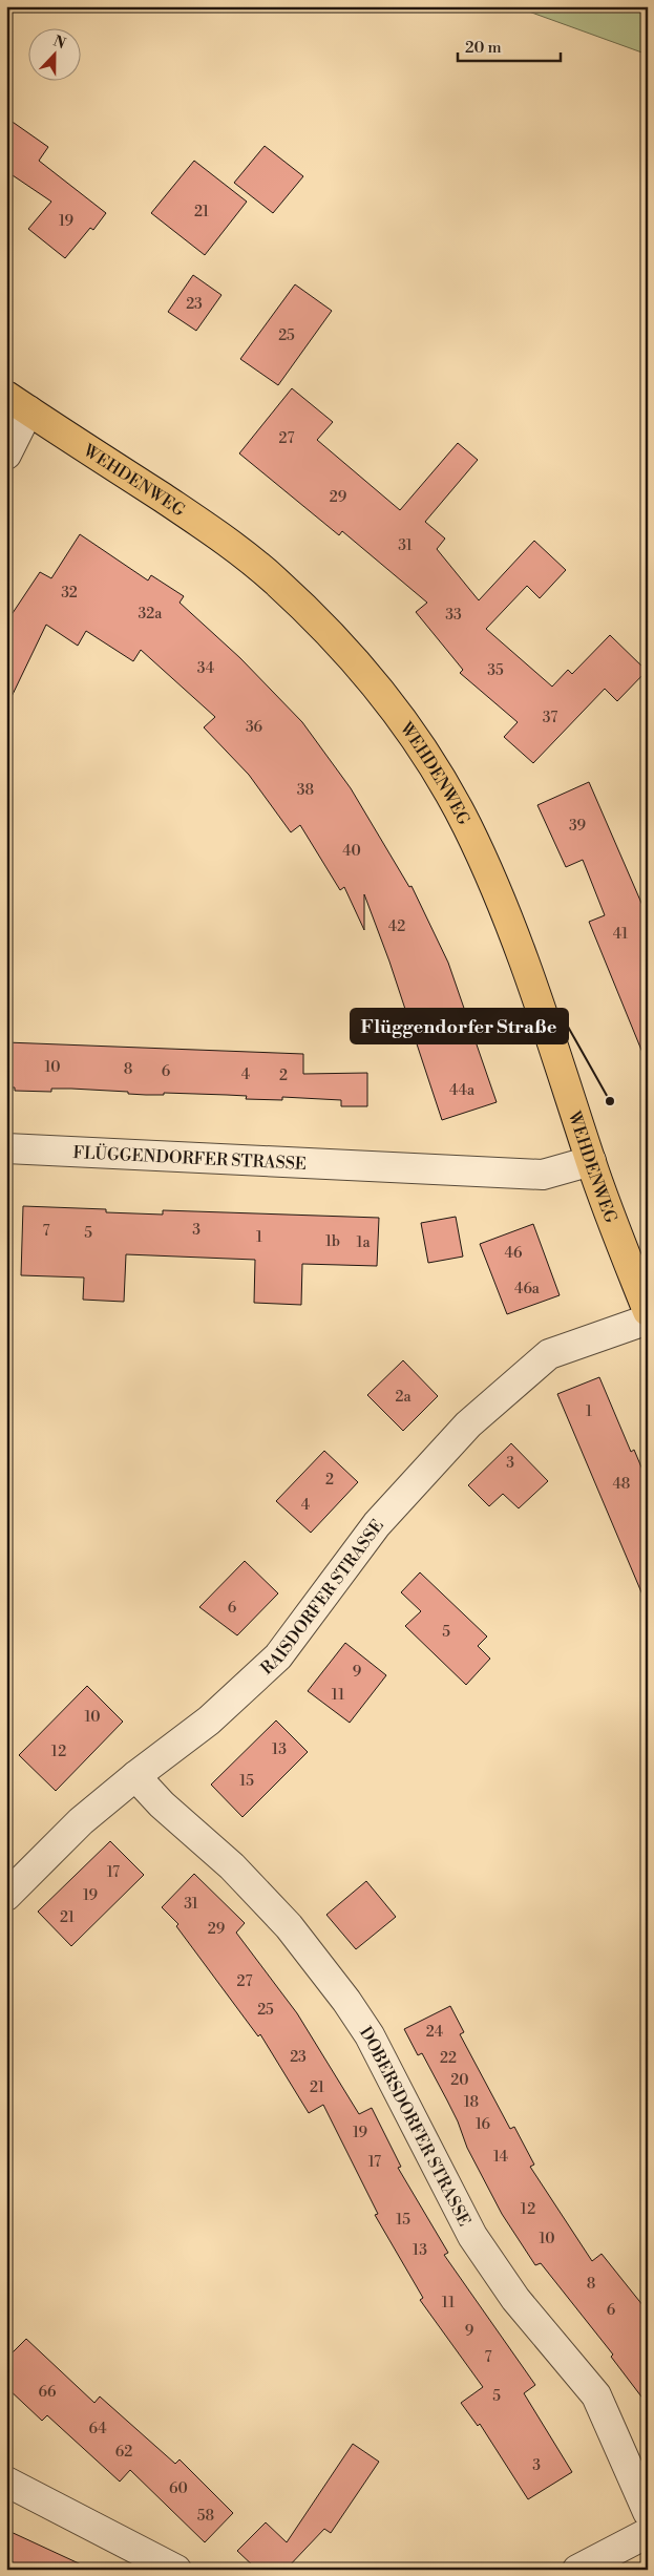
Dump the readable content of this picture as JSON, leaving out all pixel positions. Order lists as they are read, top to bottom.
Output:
{
  "streets": {
    "main road": ["WEHDENWEG"],
    "street": ["FLÜGGENDORFER STRASSE", "RAISDORFER STRASSE", "DOBERSDORFER STRASSE"]
  },
  "crossings": [
    ["WEHDENWEG", "FLÜGGENDORFER STRASSE"],
    ["RAISDORFER STRASSE", "DOBERSDORFER STRASSE"]
  ],
  "places": ["Flüggendorfer Straße"],
  "house_numbers": [
    "21",
    "19",
    "23",
    "25",
    "27",
    "29",
    "31",
    "32",
    "32a",
    "33",
    "34",
    "35",
    "37",
    "36",
    "38",
    "39",
    "40",
    "42",
    "41",
    "10",
    "8",
    "6",
    "4",
    "2",
    "44a",
    "3",
    "7",
    "5",
    "1",
    "1b",
    "1a",
    "46",
    "46a",
    "2a",
    "1",
    "3",
    "2",
    "48",
    "4",
    "6",
    "5",
    "9",
    "11",
    "10",
    "13",
    "12",
    "15",
    "17",
    "19",
    "31",
    "21",
    "29",
    "27",
    "25",
    "24",
    "23",
    "22",
    "20",
    "21",
    "18",
    "16",
    "19",
    "14",
    "17",
    "12",
    "15",
    "10",
    "13",
    "8",
    "11",
    "6",
    "9",
    "7",
    "66",
    "5",
    "64",
    "62",
    "3",
    "60",
    "58"
  ],
  "scale_bar": "20 m",
  "north": "top"
}
